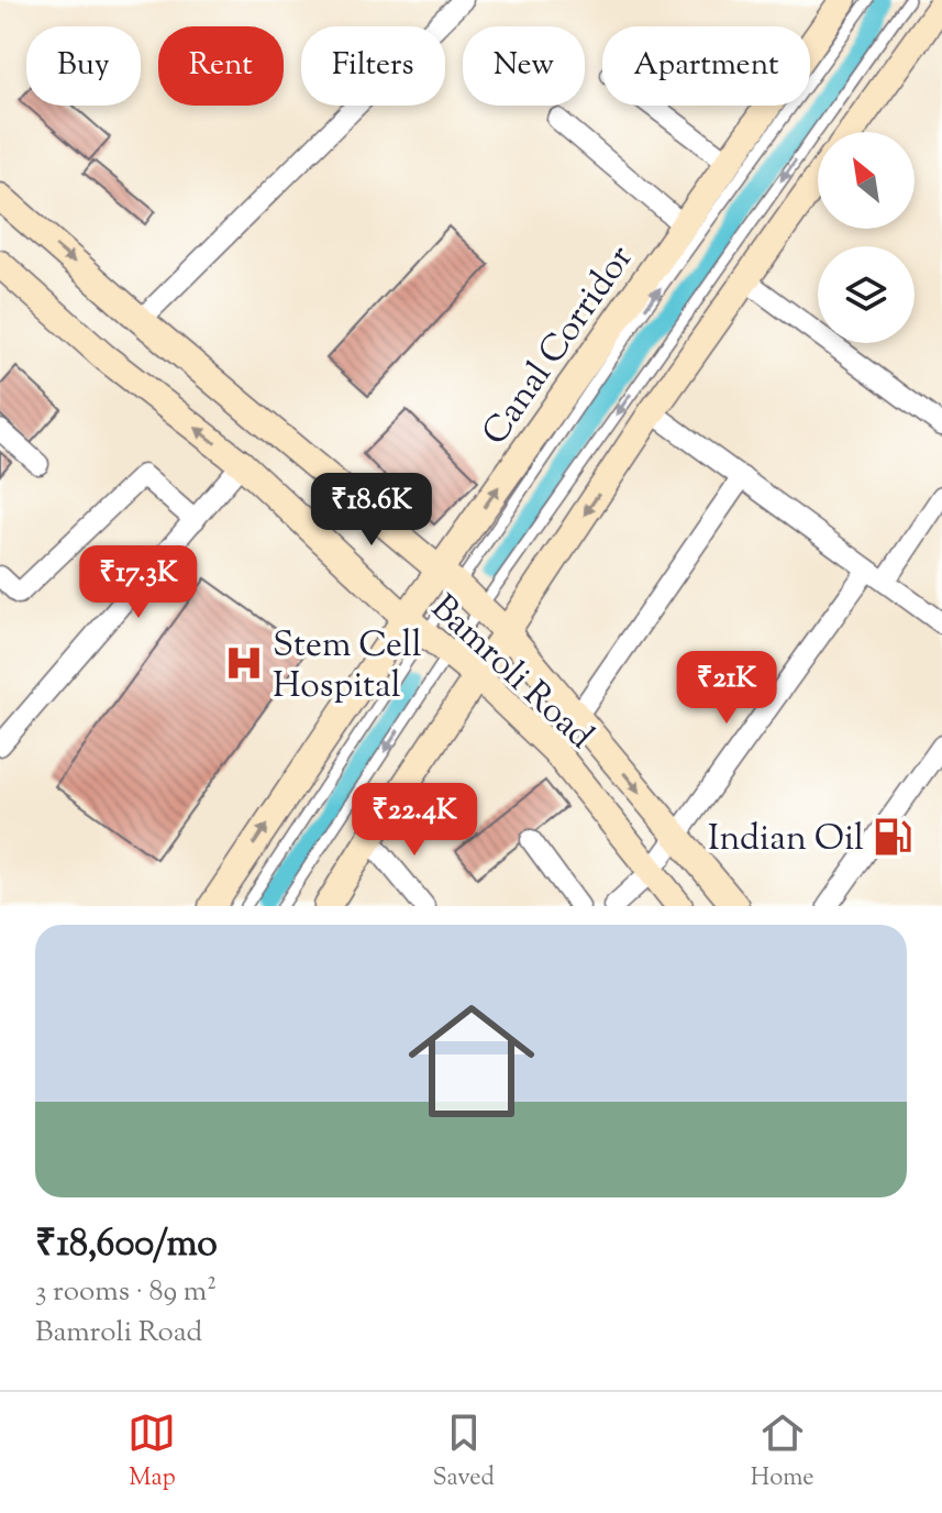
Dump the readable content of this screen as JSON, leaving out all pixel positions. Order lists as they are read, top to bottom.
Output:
{
  "streets": {
    "street": ["Canal Corridor", "Bamroli Road"]
  },
  "crossings": [
    ["Canal Corridor", "Bamroli Road"]
  ],
  "places": {
    "hospital": ["Stem Cell Hospital"],
    "fuel station": ["Indian Oil"]
  },
  "north": "top left",
  "page": {
    "chip": [
      "Buy",
      "Rent",
      "Filters",
      "New",
      "Apartment"
    ],
    "price": [
      "₹18.6K",
      "₹17.3K",
      "₹21K",
      "₹22.4K"
    ],
    "list": [
      {
        "name": "₹18,600/mo",
        "note": "3 rooms · 89 m² · Bamroli Road"
      }
    ],
    "tabs": ["Map", "Saved", "Home"]
  }
}
